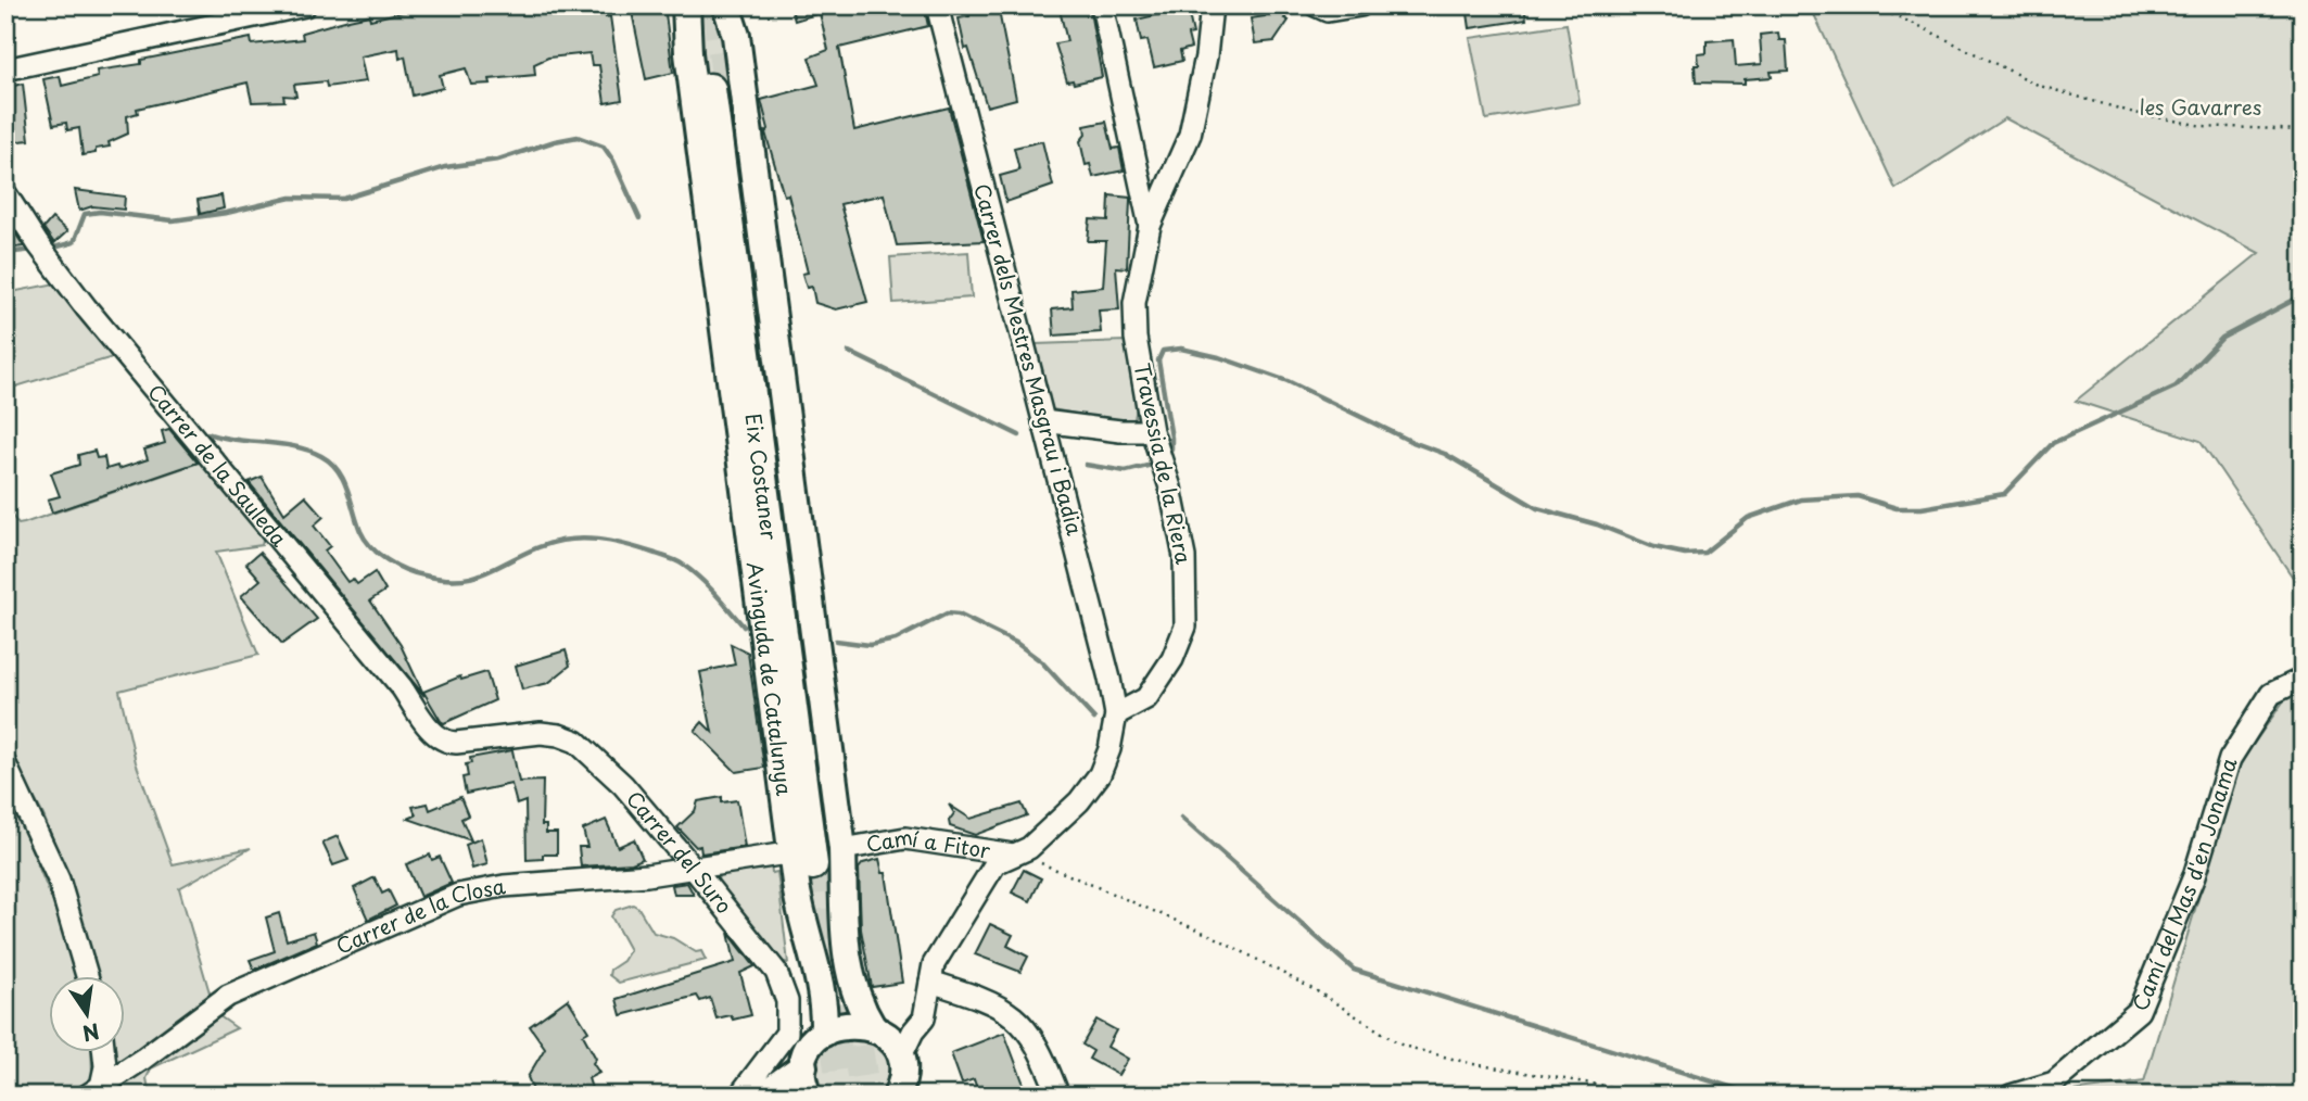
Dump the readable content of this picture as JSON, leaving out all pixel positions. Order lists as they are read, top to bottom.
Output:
{
  "streets": {
    "highway": ["Eix Costaner"],
    "main road": ["Avinguda de Catalunya"],
    "street": [
      "Carrer dels Mestres Masgrau i Badia",
      "Travessia de la Riera",
      "Carrer de la Sauleda",
      "Camí a Fitor",
      "Carrer del Suro",
      "Camí del Mas d'en Jonama",
      "Carrer de la Closa"
    ]
  },
  "crossings": [
    ["Carrer dels Mestres Masgrau i Badia", "Travessia de la Riera"],
    ["Carrer de la Sauleda", "Carrer del Suro"],
    ["Eix Costaner", "Avinguda de Catalunya"],
    ["Eix Costaner", "Camí a Fitor"],
    ["Eix Costaner", "Carrer de la Closa"],
    ["Avinguda de Catalunya", "Camí a Fitor"],
    ["Avinguda de Catalunya", "Carrer de la Closa"],
    ["Camí a Fitor", "Carrer de la Closa"],
    ["Carrer del Suro", "Carrer de la Closa"]
  ],
  "parks": ["les Gavarres"],
  "north": "bottom"
}
